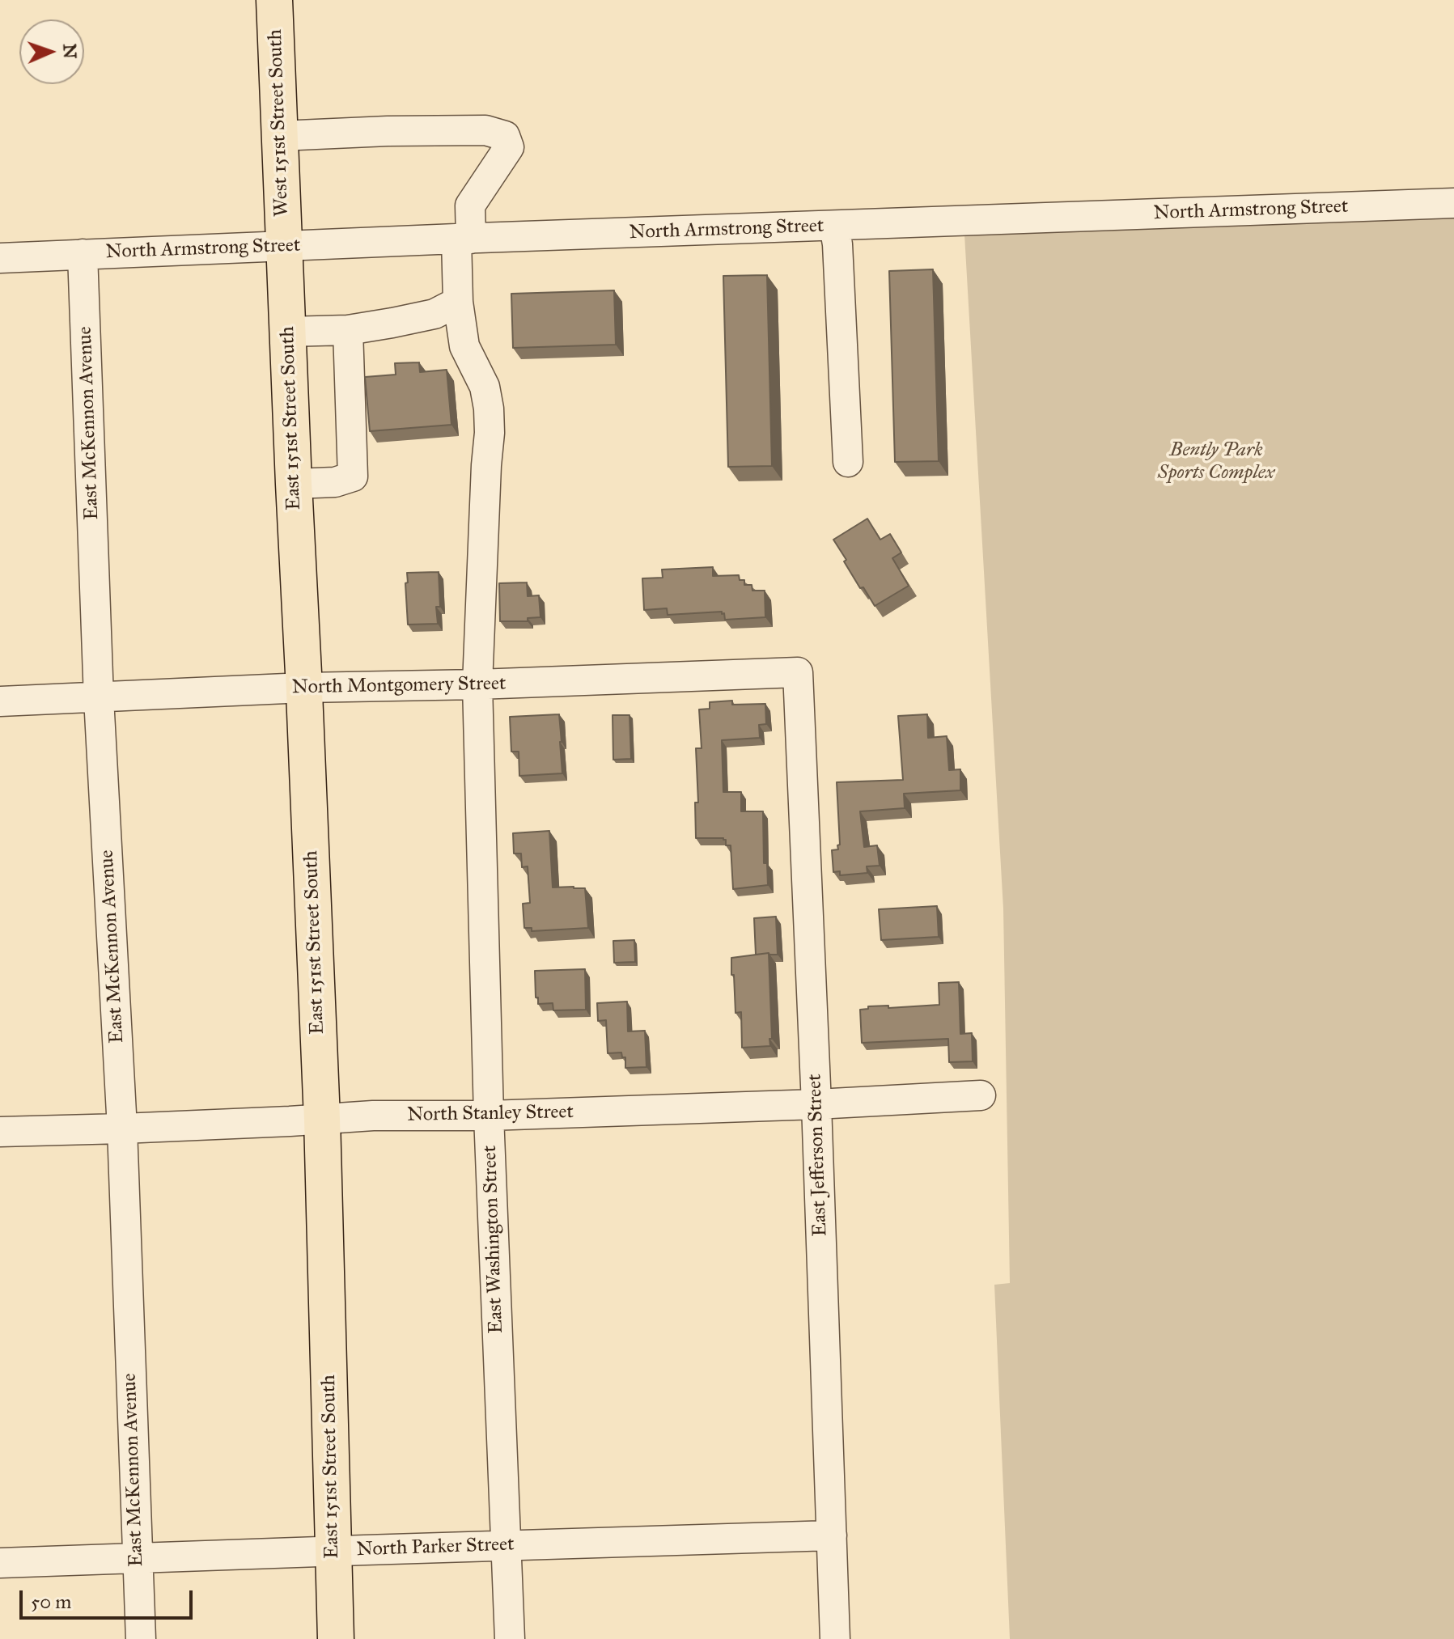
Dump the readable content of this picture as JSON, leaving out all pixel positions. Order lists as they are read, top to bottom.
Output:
{
  "streets": {
    "main road": ["West 151st Street South", "East 151st Street South"],
    "street": [
      "North Armstrong Street",
      "East McKennon Avenue",
      "North Montgomery Street",
      "North Stanley Street",
      "East Jefferson Street",
      "East Washington Street",
      "North Parker Street"
    ]
  },
  "crossings": [
    ["West 151st Street South", "North Armstrong Street"],
    ["West 151st Street South", "East 151st Street South"],
    ["West 151st Street South", "East Washington Street"],
    ["North Armstrong Street", "East 151st Street South"],
    ["North Armstrong Street", "East McKennon Avenue"],
    ["North Armstrong Street", "East Washington Street"],
    ["East 151st Street South", "North Montgomery Street"],
    ["East 151st Street South", "North Stanley Street"],
    ["East 151st Street South", "North Parker Street"],
    ["East McKennon Avenue", "North Montgomery Street"],
    ["East McKennon Avenue", "North Stanley Street"],
    ["East McKennon Avenue", "North Parker Street"],
    ["North Montgomery Street", "East Jefferson Street"],
    ["North Montgomery Street", "East Washington Street"],
    ["North Stanley Street", "East Jefferson Street"],
    ["North Stanley Street", "East Washington Street"],
    ["East Jefferson Street", "North Parker Street"],
    ["East Washington Street", "North Parker Street"]
  ],
  "parks": ["Bently Park Sports Complex"],
  "scale_bar": "50 m",
  "north": "right"
}
